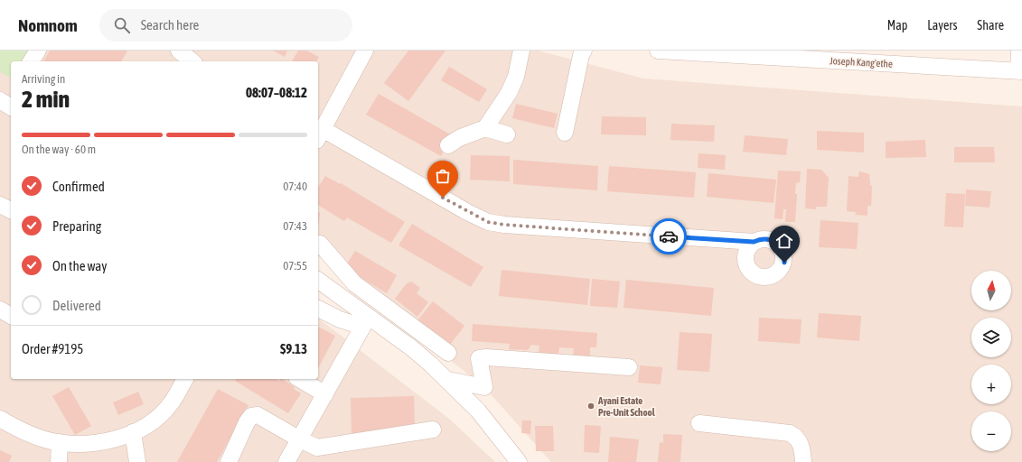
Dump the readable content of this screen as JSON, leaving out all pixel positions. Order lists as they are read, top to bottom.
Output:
{
  "streets": {
    "street": ["Joseph Kang'ethe"]
  },
  "places": ["Ayani Estate Pre-Unit School"],
  "north": "top",
  "page": {
    "header": "Nomnom",
    "search": "Search here",
    "nav": ["Map", "Layers", "Share"],
    "heading": ["2 min", "Arriving in", "08:07–08:12"],
    "panel": ["Order #9195", "$9.13"],
    "bar": "On the way · 60 m",
    "list": [
      ["Confirmed", "07:40"],
      ["Preparing", "07:43"],
      ["On the way", "07:55"],
      "Delivered"
    ],
    "map_buttons": ["+", "−"]
  }
}
